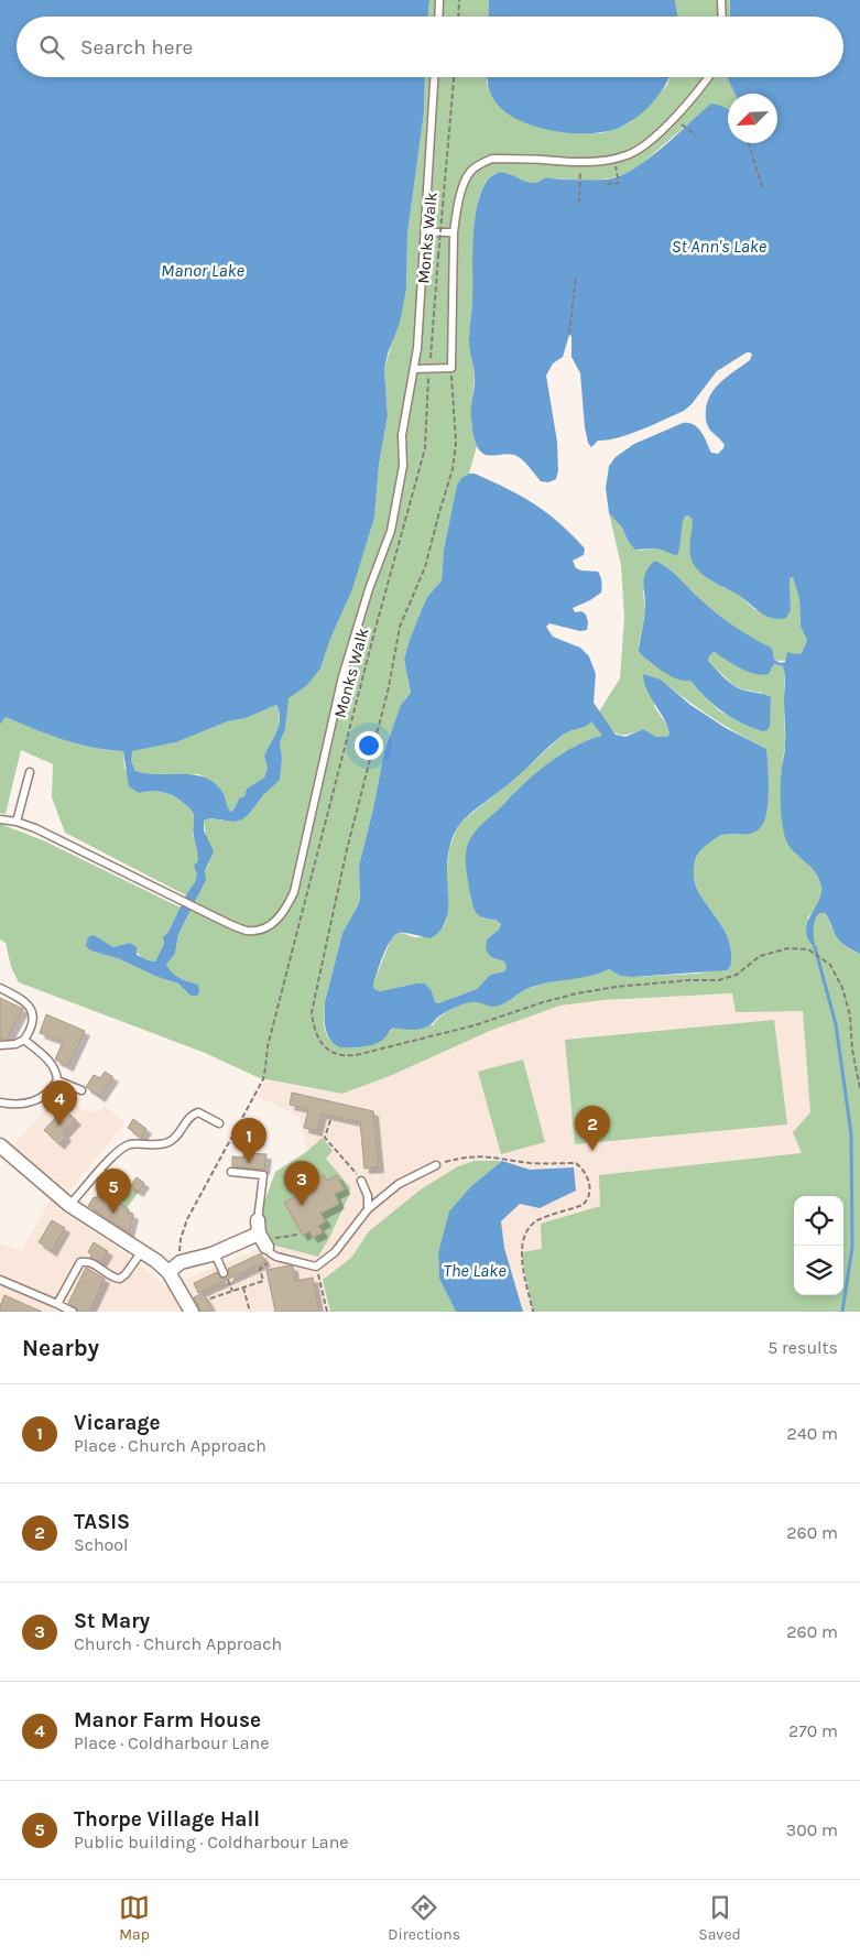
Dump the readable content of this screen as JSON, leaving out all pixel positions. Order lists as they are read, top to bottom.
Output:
{
  "streets": {
    "path": ["Monks Walk"]
  },
  "water": ["St Ann's Lake", "Manor Lake", "The Lake"],
  "north": "bottom left",
  "page": {
    "search": "Search here",
    "pins": [
      "4",
      "2",
      "1",
      "3",
      "5"
    ],
    "heading": ["Nearby", "5 results"],
    "list": [
      {
        "mark": "1",
        "name": "Vicarage",
        "note": "Place · Church Approach",
        "value": "240 m"
      },
      {
        "mark": "2",
        "name": "TASIS",
        "note": "School",
        "value": "260 m"
      },
      {
        "mark": "3",
        "name": "St Mary",
        "note": "Church · Church Approach",
        "value": "260 m"
      },
      {
        "mark": "4",
        "name": "Manor Farm House",
        "note": "Place · Coldharbour Lane",
        "value": "270 m"
      },
      {
        "mark": "5",
        "name": "Thorpe Village Hall",
        "note": "Public building · Coldharbour Lane",
        "value": "300 m"
      }
    ],
    "nav": ["Map", "Directions", "Saved"]
  }
}
